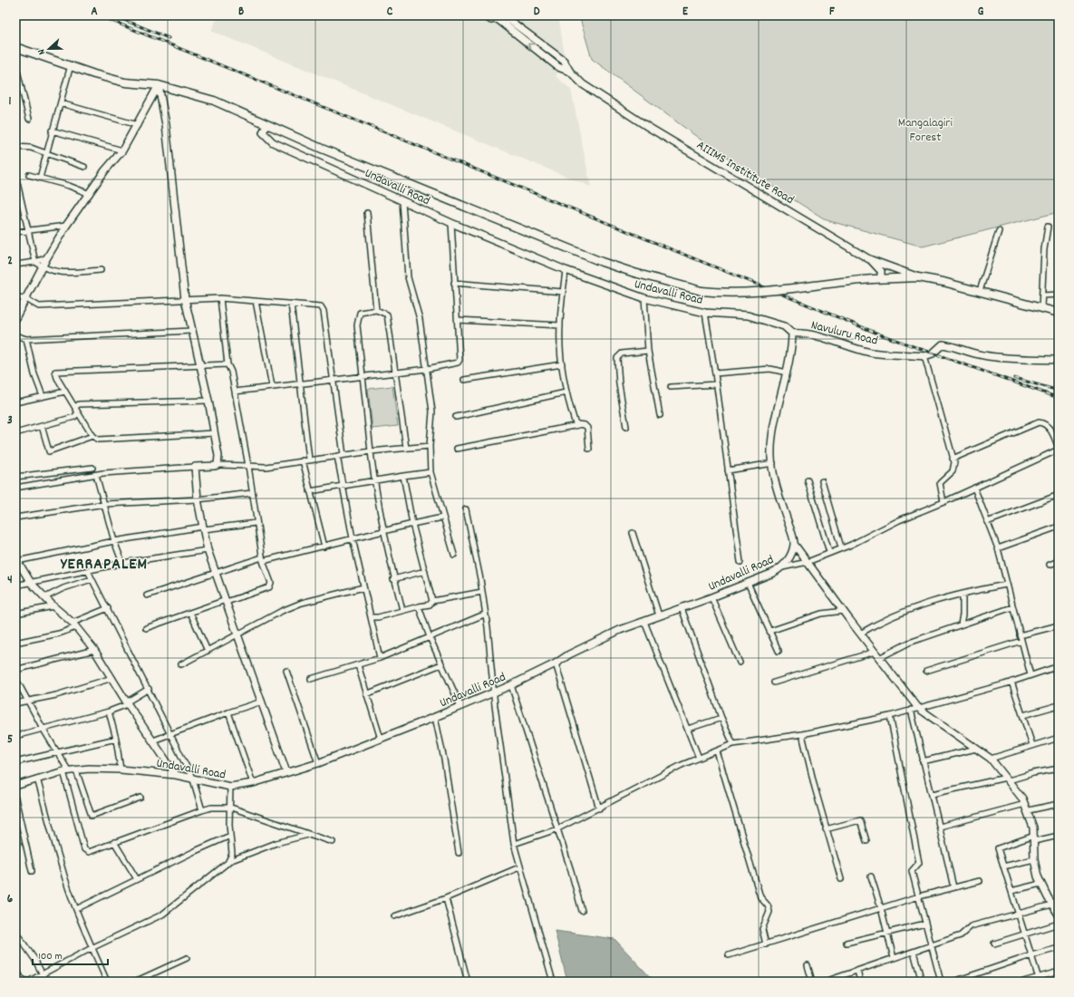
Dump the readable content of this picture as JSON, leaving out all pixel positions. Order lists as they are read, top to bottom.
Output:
{
  "streets": {
    "street": ["AIIIMS Instititute Road", "Undavalli Road", "Navuluru Road"]
  },
  "crossings": [
    ["Undavalli Road", "Navuluru Road"]
  ],
  "districts": ["YERRAPALEM"],
  "parks": ["Mangalagiri Forest"],
  "scale_bar": "100 m",
  "north": "left",
  "grid": {
    "columns": [
      "A",
      "B",
      "C",
      "D",
      "E",
      "F",
      "G"
    ],
    "rows": [
      "1",
      "2",
      "3",
      "4",
      "5",
      "6"
    ]
  }
}
